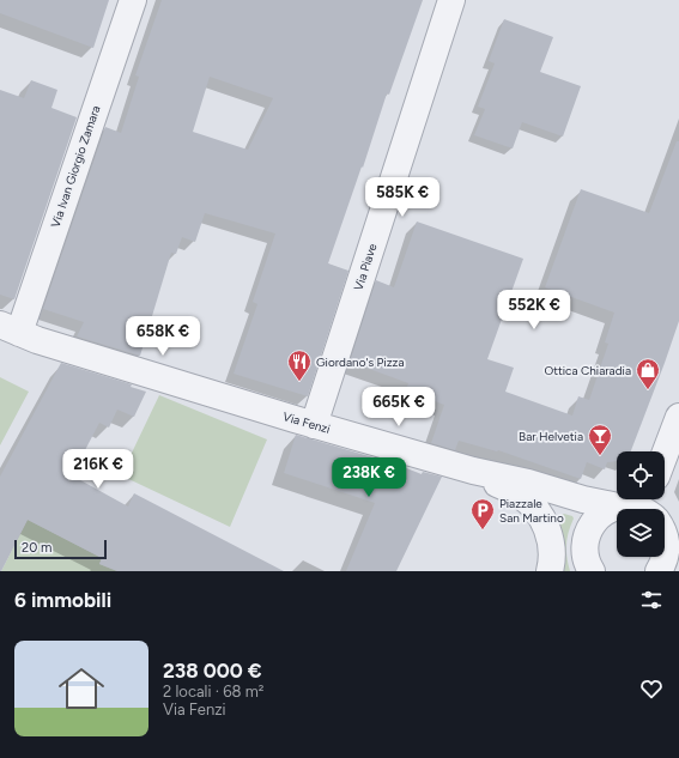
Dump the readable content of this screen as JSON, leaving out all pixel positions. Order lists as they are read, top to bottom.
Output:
{
  "streets": {
    "street": ["Via Ivan Giorgio Zamara", "Via Piave", "Via Fenzi"]
  },
  "crossings": [
    ["Via Ivan Giorgio Zamara", "Via Fenzi"],
    ["Via Piave", "Via Fenzi"]
  ],
  "places": {
    "restaurant": ["Giordano's Pizza"],
    "shop": ["Ottica Chiaradia"],
    "bar": ["Bar Helvetia"],
    "parking": ["Piazzale San Martino"]
  },
  "scale_bar": "20 m",
  "page": {
    "price": [
      "585K €",
      "552K €",
      "658K €",
      "665K €",
      "216K €",
      "238K €"
    ],
    "scale": "20 m",
    "heading": "6 immobili",
    "list": [
      {
        "name": "238 000 €",
        "note": "2 locali · 68 m² · Via Fenzi"
      }
    ]
  }
}
